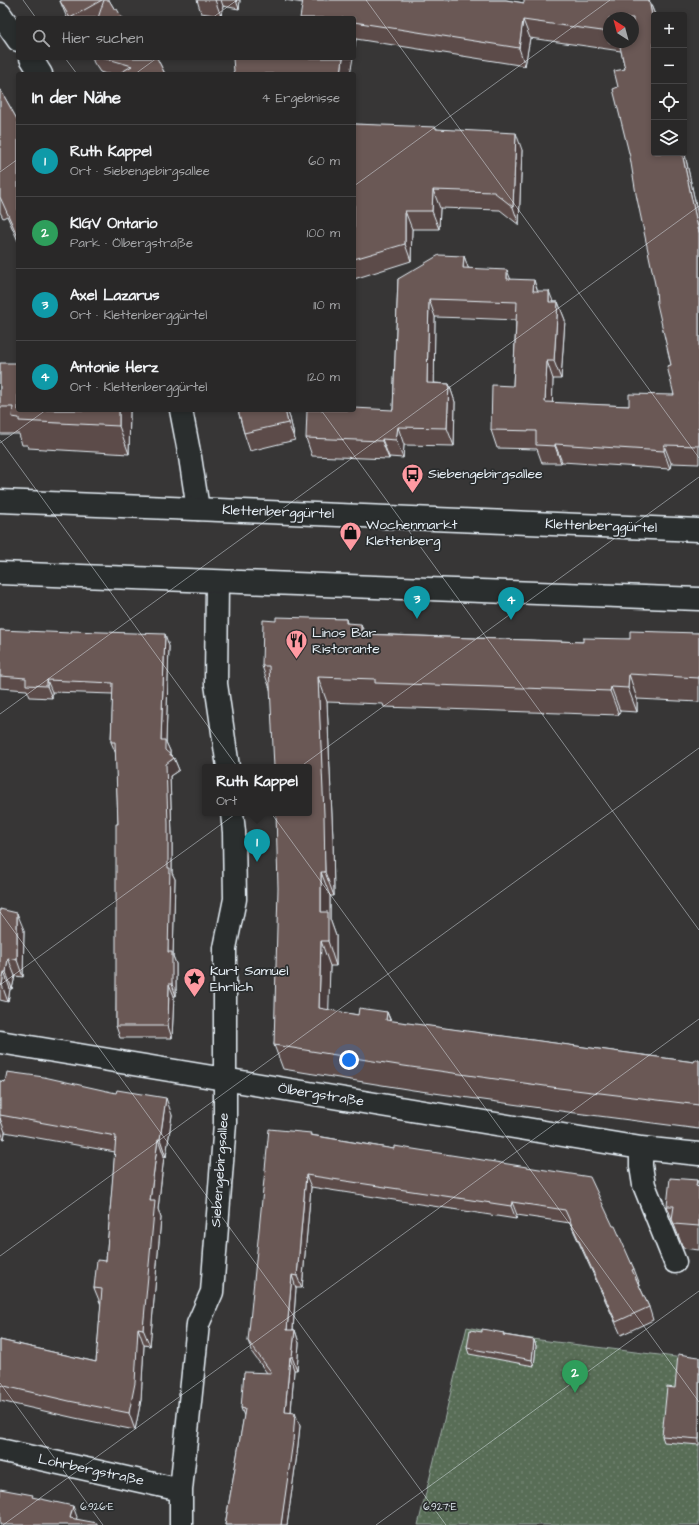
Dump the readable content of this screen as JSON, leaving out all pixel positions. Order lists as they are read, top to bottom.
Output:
{
  "streets": {
    "street": [
      "Klettenberggürtel",
      "Ölbergstraße",
      "Siebengebirgsallee",
      "Lohrbergstraße"
    ]
  },
  "crossings": [
    ["Ölbergstraße", "Siebengebirgsallee"],
    ["Siebengebirgsallee", "Lohrbergstraße"]
  ],
  "places": {
    "bus stop": ["Siebengebirgsallee"],
    "shop": ["Wochenmarkt Klettenberg"],
    "restaurant": ["Linos Bar Ristorante"],
    "place": ["Kurt Samuel Ehrlich"]
  },
  "north": "top left",
  "page": {
    "map_buttons": ["+", "−"],
    "search": "Hier suchen",
    "heading": ["In der Nähe", "4 Ergebnisse"],
    "list": [
      {
        "mark": "1",
        "name": "Ruth Kappel",
        "note": "Ort · Siebengebirgsallee",
        "value": "60 m"
      },
      {
        "mark": "2",
        "name": "KlGV Ontario",
        "note": "Park · Ölbergstraße",
        "value": "100 m"
      },
      {
        "mark": "3",
        "name": "Axel Lazarus",
        "note": "Ort · Klettenberggürtel",
        "value": "110 m"
      },
      {
        "mark": "4",
        "name": "Antonie Herz",
        "note": "Ort · Klettenberggürtel",
        "value": "120 m"
      }
    ],
    "pins": [
      "3",
      "4",
      "1",
      "2"
    ],
    "popup": ["Ruth Kappel", "Ort"]
  },
  "coordinates": ["6.926°E", "6.927°E"]
}
